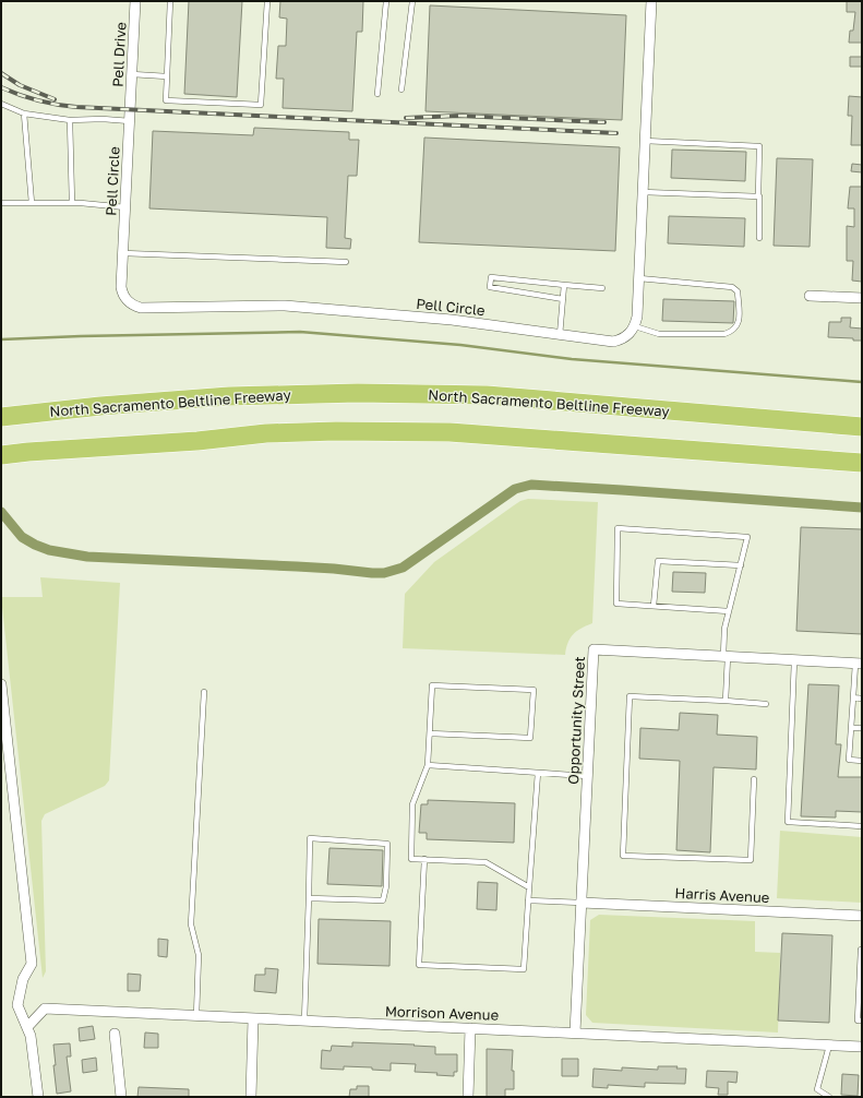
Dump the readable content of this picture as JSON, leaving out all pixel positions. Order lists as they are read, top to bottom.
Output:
{
  "streets": {
    "highway": ["North Sacramento Beltline Freeway"],
    "street": [
      "Pell Drive",
      "Pell Circle",
      "Opportunity Street",
      "Harris Avenue",
      "Morrison Avenue"
    ]
  },
  "crossings": [
    ["Pell Drive", "Pell Circle"],
    ["Opportunity Street", "Harris Avenue"],
    ["Opportunity Street", "Morrison Avenue"]
  ]
}
